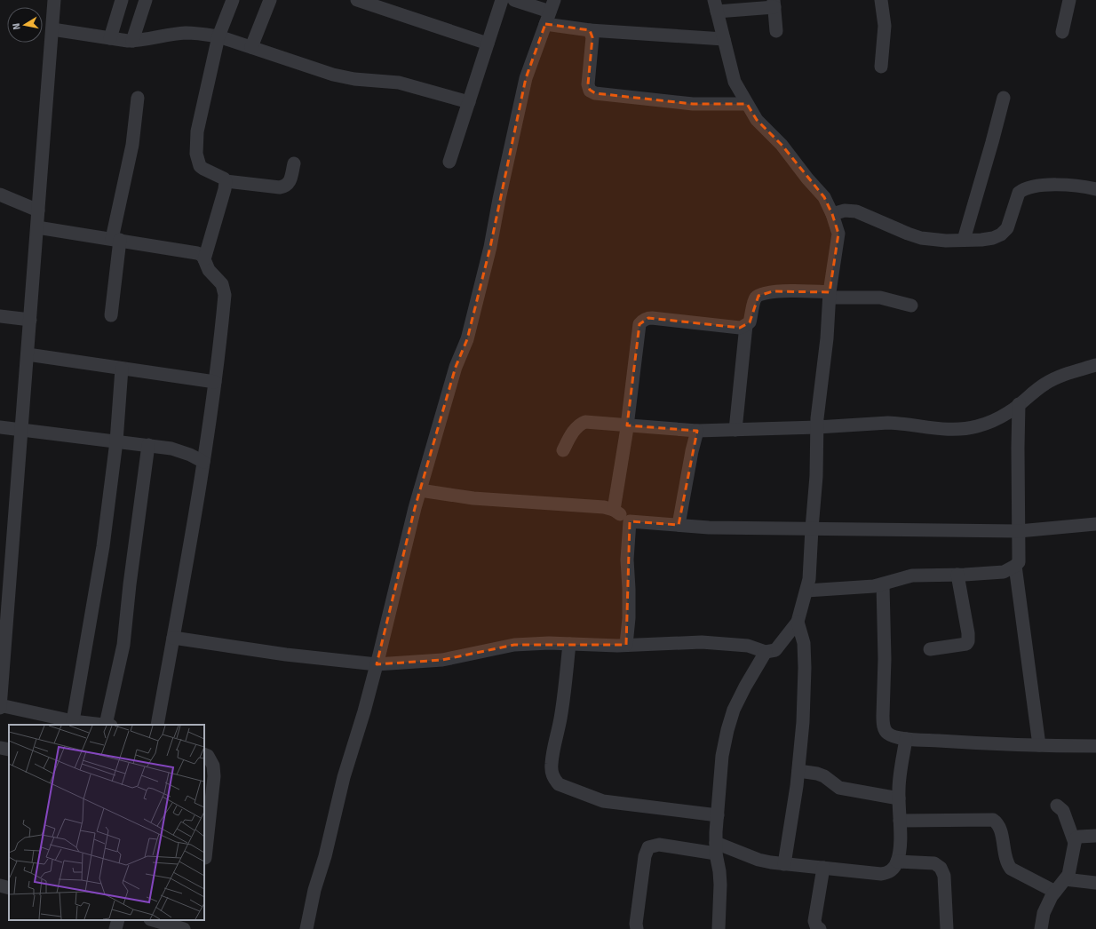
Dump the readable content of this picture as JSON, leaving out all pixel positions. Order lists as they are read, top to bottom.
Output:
{
  "north": "left"
}
